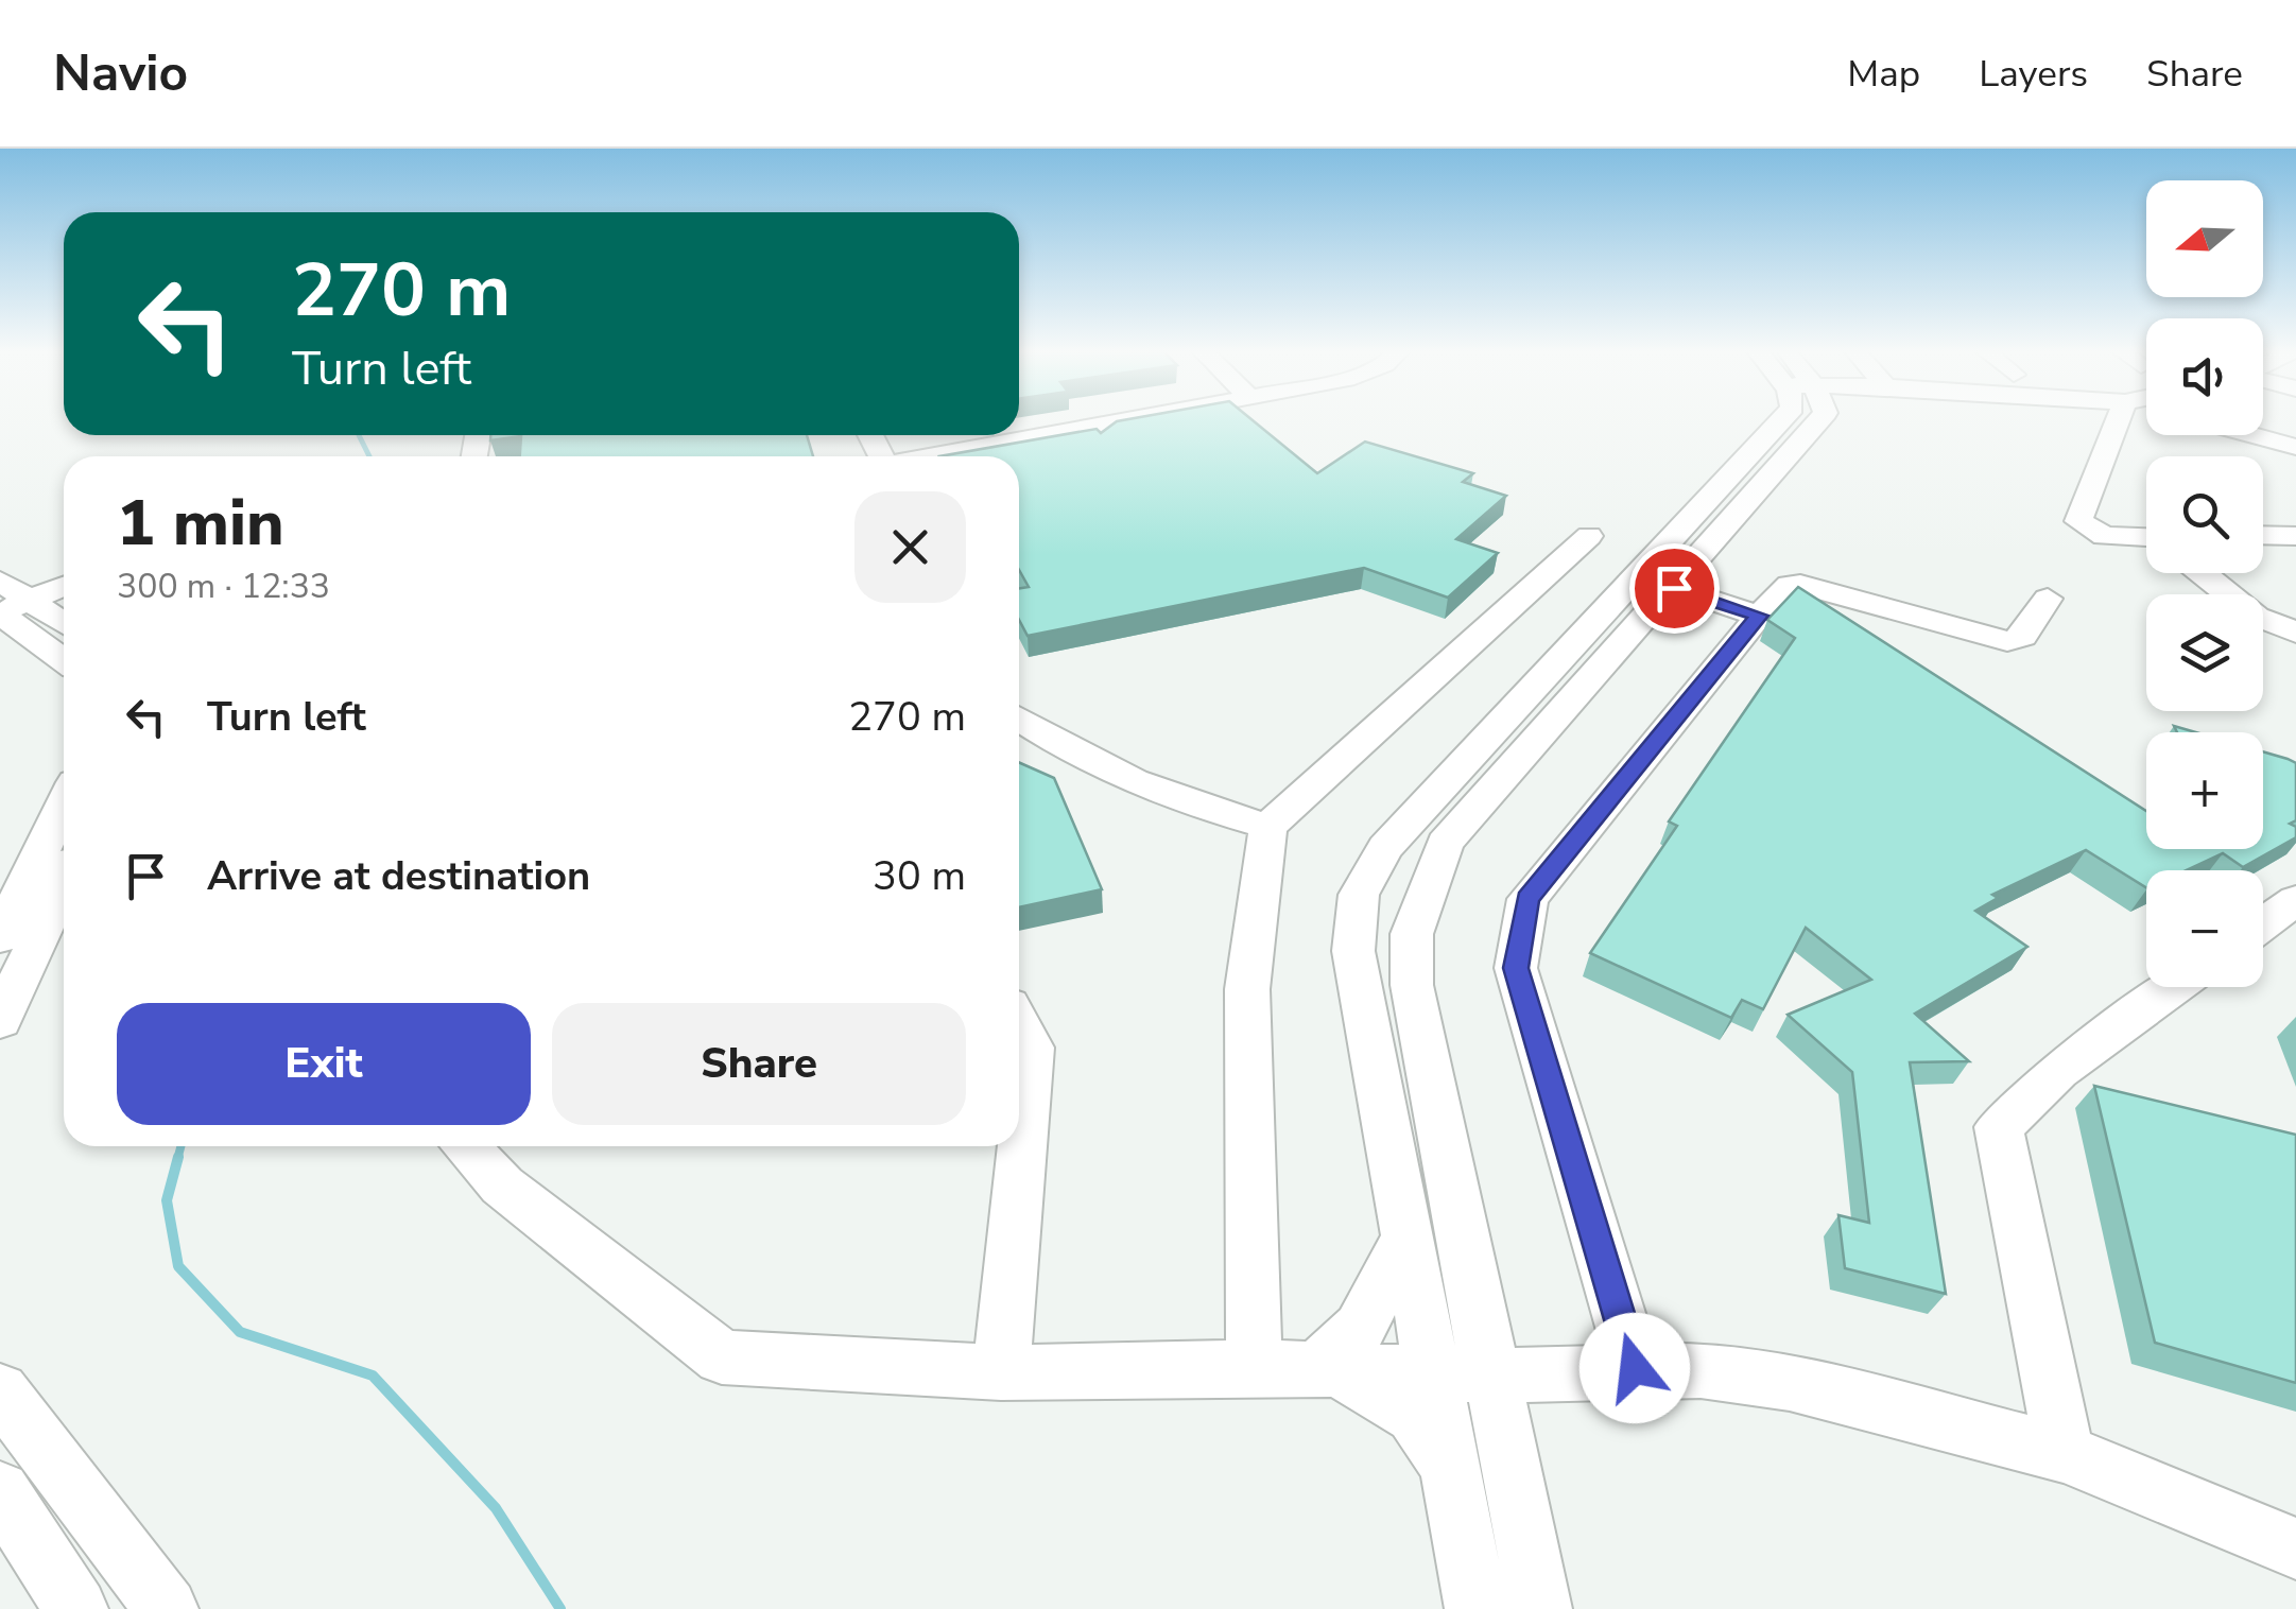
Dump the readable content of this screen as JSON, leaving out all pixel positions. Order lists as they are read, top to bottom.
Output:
{
  "north": "left",
  "page": {
    "header": "Navio",
    "nav": ["Map", "Layers", "Share"],
    "map_buttons": ["+", "−"],
    "turn": ["270 m", "Turn left"],
    "heading": ["1 min", "300 m · 12:33"],
    "list": [
      {
        "name": "Turn left",
        "value": "270 m"
      },
      {
        "name": "Arrive at destination",
        "value": "30 m"
      }
    ],
    "buttons": ["Exit", "Share"]
  }
}
